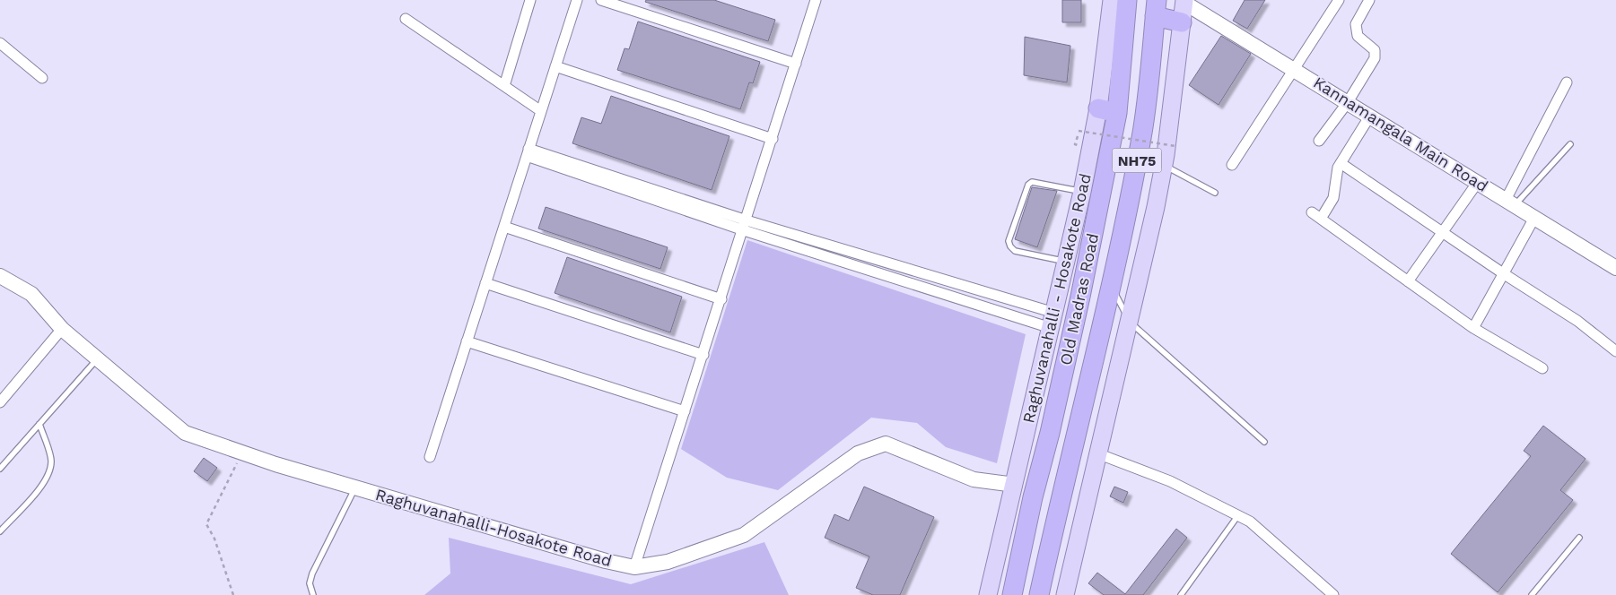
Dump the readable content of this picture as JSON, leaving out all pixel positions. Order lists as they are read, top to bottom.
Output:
{
  "streets": {
    "highway": ["NH75", "Old Madras Road"],
    "main road": ["Kannamangala Main Road", "Raghuvanahalli - Hosakote Road", "Raghuvanahalli-Hosakote Road"]
  },
  "crossings": [
    ["Raghuvanahalli - Hosakote Road", "Raghuvanahalli-Hosakote Road"]
  ]
}
